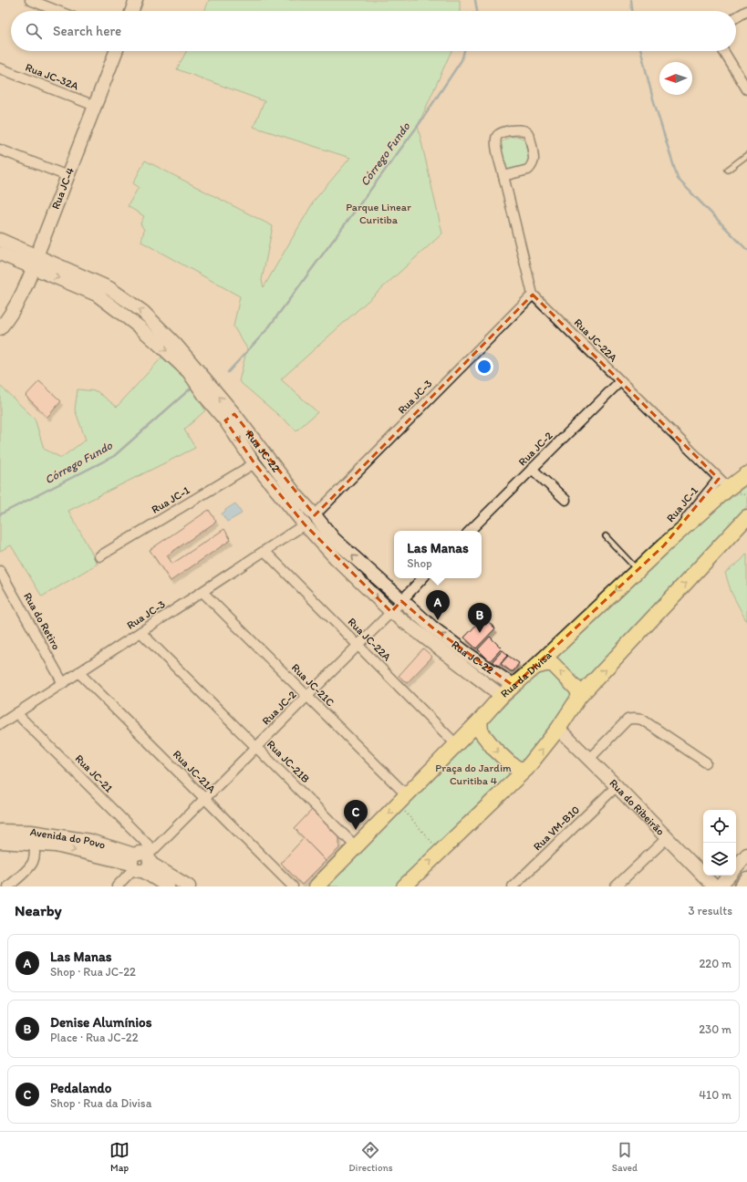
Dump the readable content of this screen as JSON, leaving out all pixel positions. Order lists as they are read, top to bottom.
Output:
{
  "streets": {
    "main road": [
      "Rua JC-4",
      "Rua JC-22",
      "Rua da Divisa",
      "Rua do Ribeirão",
      "Avenida do Povo"
    ],
    "street": [
      "Rua JC-32A",
      "Rua JC-22A",
      "Rua JC-3",
      "Rua JC-2",
      "Rua JC-1",
      "Rua do Retiro",
      "Rua JC-21C",
      "Rua JC-21B",
      "Rua JC-21A",
      "Rua JC-21",
      "Rua VM-B10"
    ]
  },
  "crossings": [
    ["Rua JC-32A", "Rua JC-4"],
    ["Rua JC-4", "Rua JC-22"],
    ["Rua JC-22A", "Rua JC-3"],
    ["Rua JC-22A", "Rua JC-2"],
    ["Rua JC-22A", "Rua da Divisa"],
    ["Rua JC-3", "Rua JC-22"],
    ["Rua JC-3", "Rua do Retiro"],
    ["Rua JC-3", "Rua JC-21C"],
    ["Rua JC-3", "Rua JC-21B"],
    ["Rua JC-3", "Rua JC-21A"],
    ["Rua JC-3", "Rua JC-21"],
    ["Rua JC-2", "Rua JC-22"],
    ["Rua JC-2", "Rua JC-21C"],
    ["Rua JC-2", "Rua JC-21B"],
    ["Rua JC-2", "Rua JC-21A"],
    ["Rua JC-2", "Rua JC-21"],
    ["Rua JC-2", "Avenida do Povo"],
    ["Rua JC-22", "Rua JC-1"],
    ["Rua JC-22", "Rua da Divisa"],
    ["Rua da Divisa", "Rua JC-21C"],
    ["Rua da Divisa", "Rua JC-21B"],
    ["Rua JC-21", "Avenida do Povo"],
    ["Rua do Ribeirão", "Rua VM-B10"]
  ],
  "water": ["Córrego Fundo"],
  "parks": ["Parque Linear Curitiba", "Praça do Jardim Curitiba 4"],
  "north": "left",
  "page": {
    "search": "Search here",
    "popup": ["Las Manas", "Shop"],
    "pins": ["A", "B", "C"],
    "heading": ["Nearby", "3 results"],
    "list": [
      {
        "mark": "A",
        "name": "Las Manas",
        "note": "Shop · Rua JC-22",
        "value": "220 m"
      },
      {
        "mark": "B",
        "name": "Denise Alumínios",
        "note": "Place · Rua JC-22",
        "value": "230 m"
      },
      {
        "mark": "C",
        "name": "Pedalando",
        "note": "Shop · Rua da Divisa",
        "value": "410 m"
      }
    ],
    "nav": ["Map", "Directions", "Saved"]
  }
}
